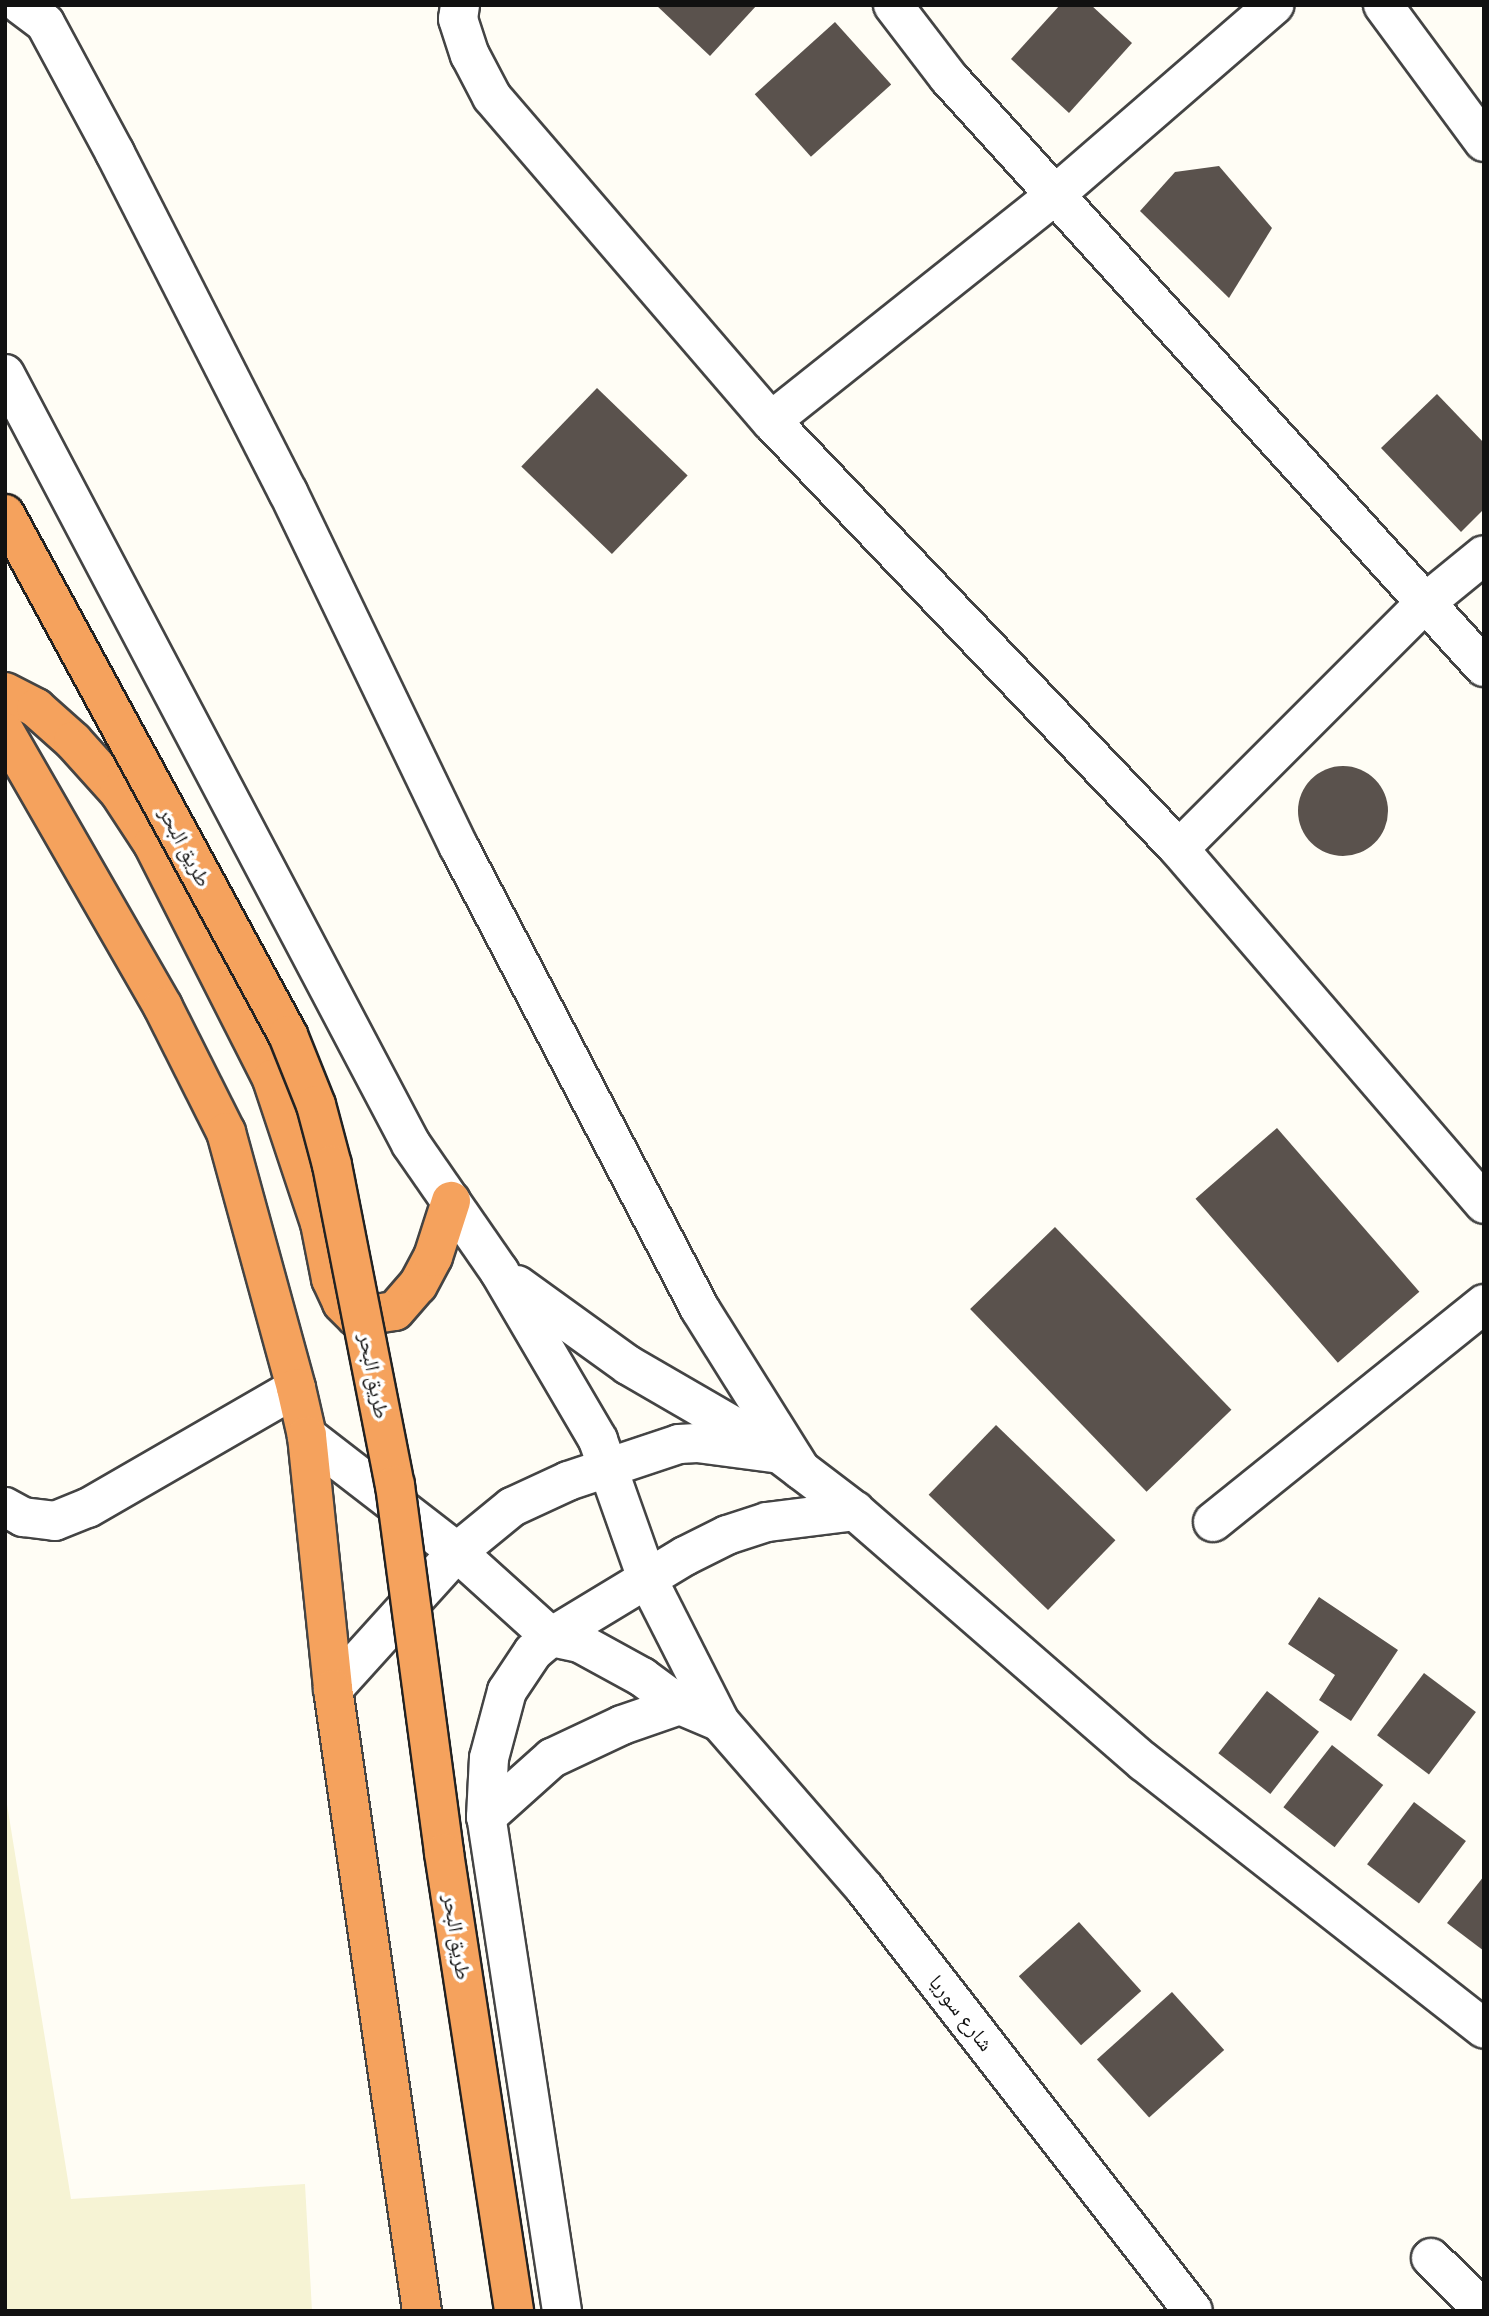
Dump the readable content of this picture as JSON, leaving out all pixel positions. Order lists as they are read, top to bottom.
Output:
{
  "streets": {
    "highway": ["طريق البحر"],
    "street": ["شارع سوريا"]
  }
}
